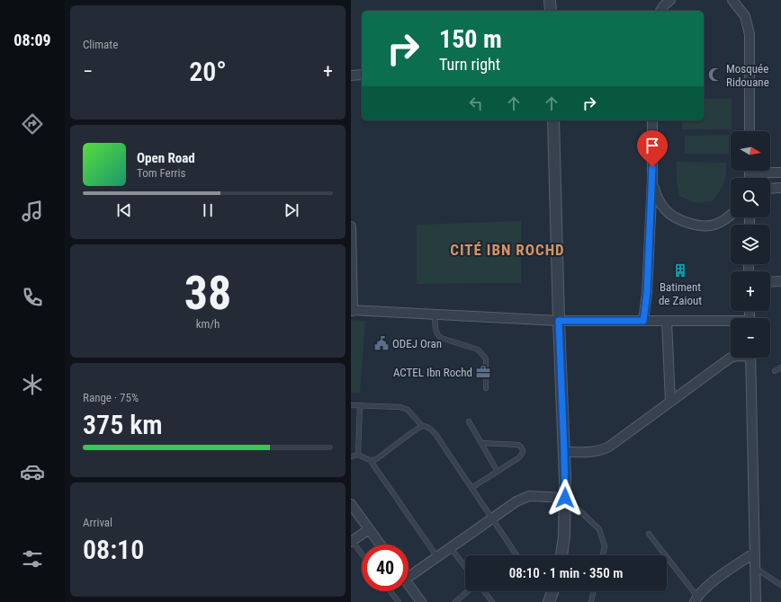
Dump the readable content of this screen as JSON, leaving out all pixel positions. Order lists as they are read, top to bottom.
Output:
{
  "districts": ["CITÉ IBN ROCHD"],
  "places": {
    "mosque": ["Mosquée Ridouane"],
    "building": ["Batiment de Zaiout"],
    "public building": ["ODEJ Oran"],
    "office": ["ACTEL Ibn Rochd"]
  },
  "north": "right",
  "page": {
    "tabs": "08:09",
    "tile": [
      "Climate",
      ["38", "km/h"],
      ["Range · 75%", "375 km"],
      ["Arrival", "08:10"]
    ],
    "turn": ["150 m", "Turn right"],
    "heat": ["−", "20°", "+"],
    "map_buttons": ["+", "−"],
    "song": ["Open Road", "Tom Ferris"],
    "limit": "40",
    "trip": "08:10 · 1 min · 350 m"
  }
}
